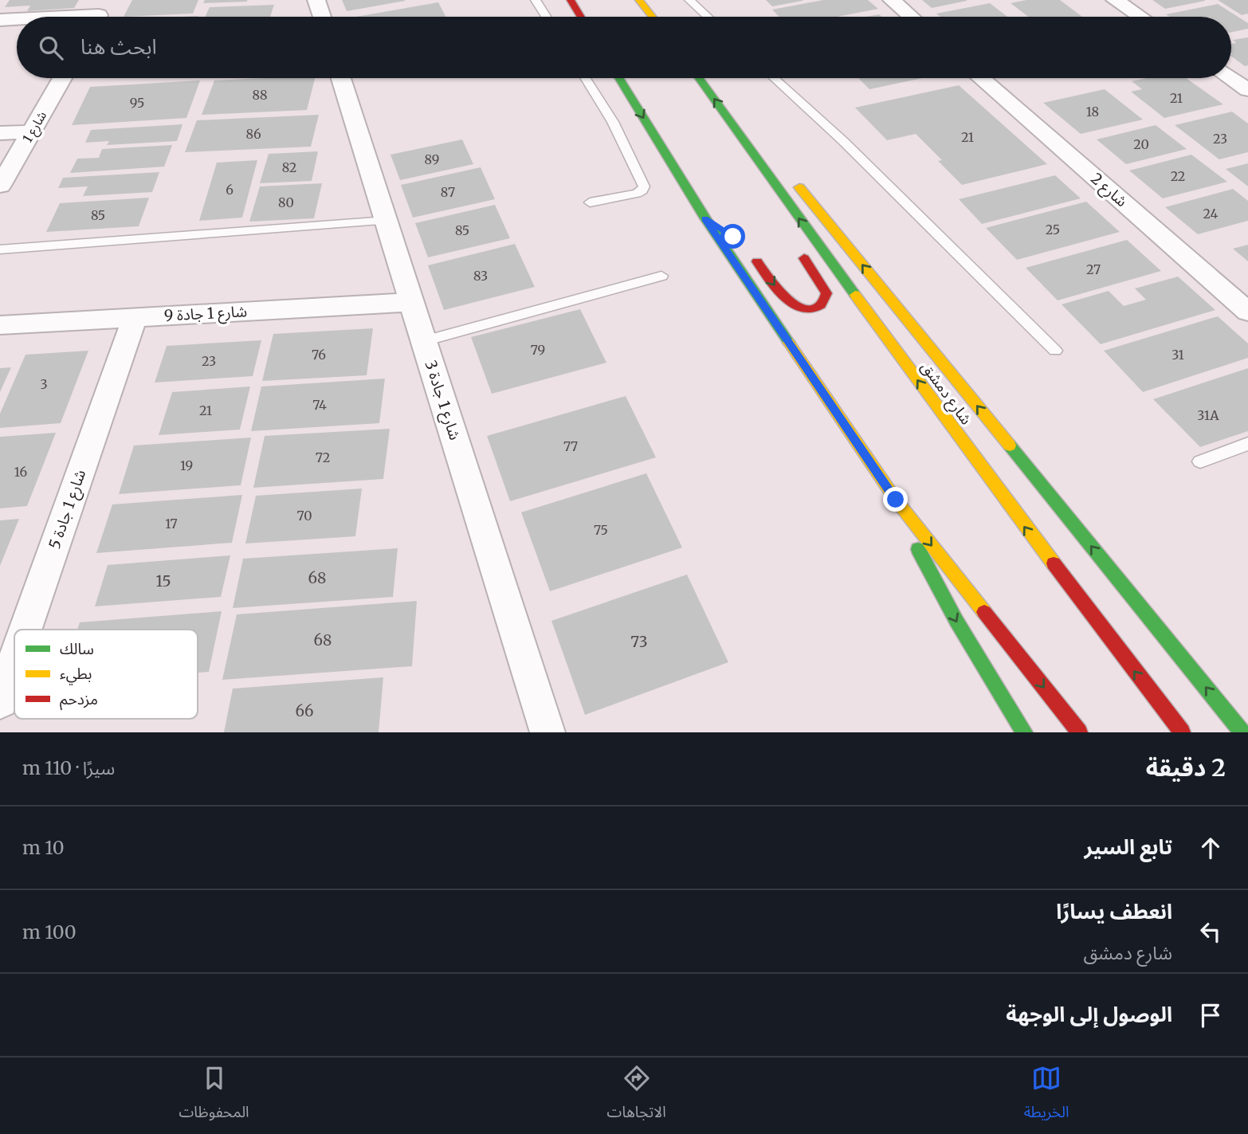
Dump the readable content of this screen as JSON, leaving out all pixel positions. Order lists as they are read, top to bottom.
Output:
{
  "streets": {
    "main road": ["شارع دمشق"],
    "street": [
      "شارع 1",
      "شارع 2",
      "شارع 1 جادة 9",
      "شارع 1 جادة 3",
      "شارع 1 جادة 5"
    ]
  },
  "crossings": [
    ["شارع 1 جادة 9", "شارع 1 جادة 3"],
    ["شارع 1 جادة 9", "شارع 1 جادة 5"]
  ],
  "house_numbers": [
    "88",
    "21",
    "95",
    "18",
    "86",
    "21",
    "23",
    "20",
    "89",
    "82",
    "22",
    "6",
    "87",
    "80",
    "24",
    "85",
    "25",
    "85",
    "27",
    "83",
    "79",
    "76",
    "31",
    "23",
    "3",
    "74",
    "21",
    "31A",
    "77",
    "72",
    "19",
    "16",
    "70",
    "17",
    "75",
    "68",
    "15",
    "68",
    "73",
    "66"
  ],
  "legend": ["سالك", "بطيء", "مزدحم"],
  "page": {
    "search": "ابحث هنا",
    "heading": ["2 دقيقة", "سيرًا · 110 m"],
    "list": [
      ["تابع السير", "10 m"],
      ["انعطف يسارًا", "شارع دمشق", "100 m"],
      "الوصول إلى الوجهة"
    ],
    "nav": ["الخريطة", "الاتجاهات", "المحفوظات"]
  }
}
